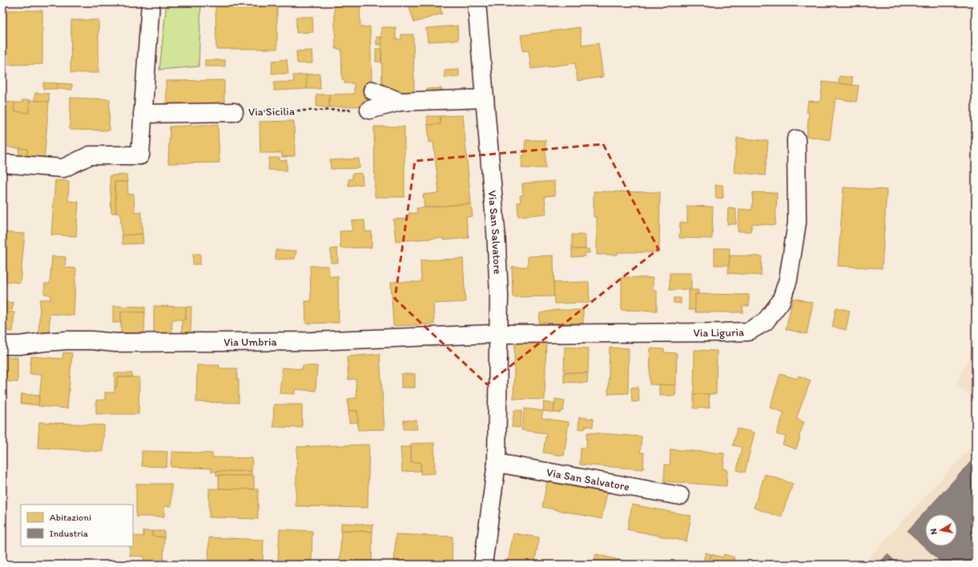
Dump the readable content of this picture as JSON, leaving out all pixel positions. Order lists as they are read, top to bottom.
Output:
{
  "streets": {
    "street": [
      "Via Sicilia",
      "Via San Salvatore",
      "Via Liguria",
      "Via Umbria"
    ]
  },
  "crossings": [
    ["Via San Salvatore", "Via Liguria"],
    ["Via San Salvatore", "Via Umbria"],
    ["Via Liguria", "Via Umbria"]
  ],
  "legend": ["Abitazioni", "Industria"],
  "north": "left"
}
